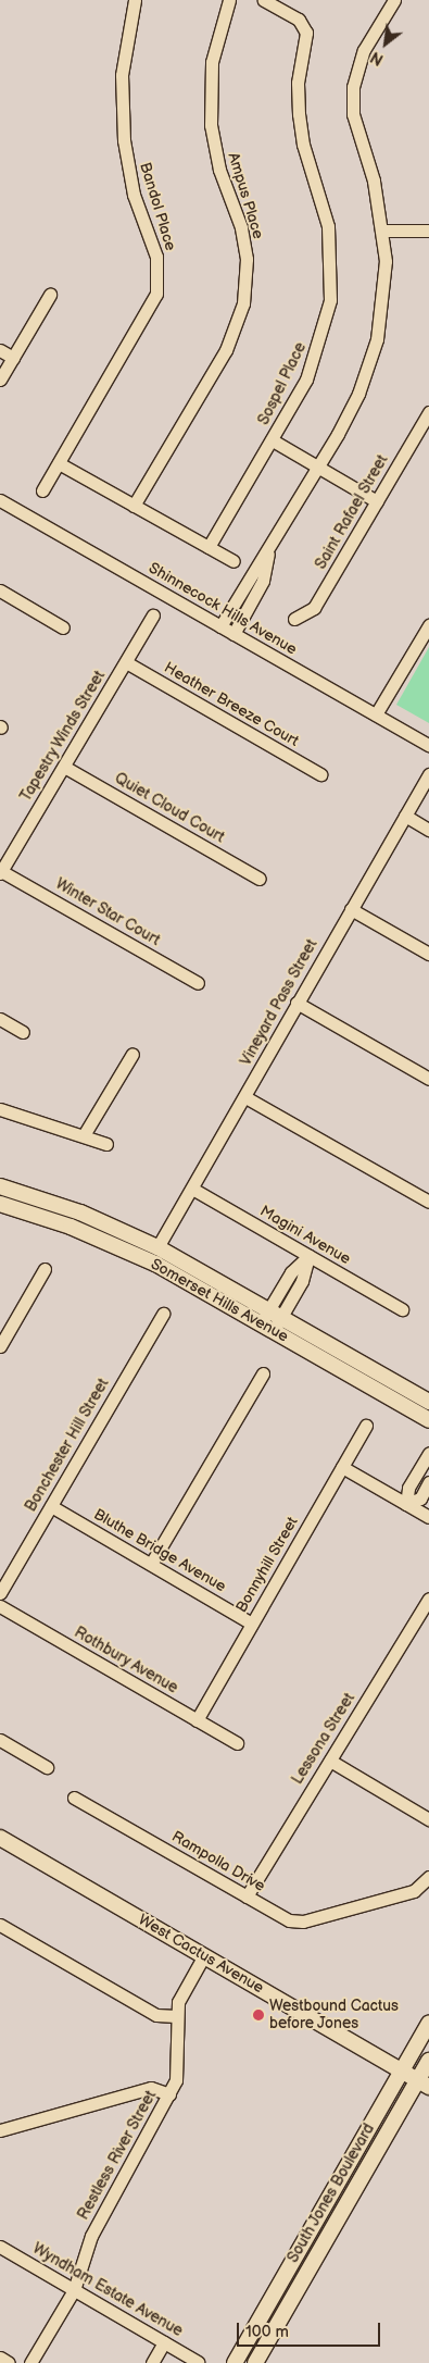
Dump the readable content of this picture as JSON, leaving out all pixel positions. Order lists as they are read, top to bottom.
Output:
{
  "streets": {
    "main road": ["Somerset Hills Avenue", "West Cactus Avenue", "South Jones Boulevard"],
    "street": [
      "Ampus Place",
      "Bandol Place",
      "Sospel Place",
      "Saint Rafael Street",
      "Shinnecock Hills Avenue",
      "Heather Breeze Court",
      "Tapestry Winds Street",
      "Quiet Cloud Court",
      "Winter Star Court",
      "Vineyard Pass Street",
      "Magini Avenue",
      "Bonchester Hill Street",
      "Bluthe Bridge Avenue",
      "Bonnyhill Street",
      "Rothbury Avenue",
      "Lessona Street",
      "Rampolla Drive",
      "Restless River Street",
      "Wyndham Estate Avenue"
    ]
  },
  "crossings": [
    ["Heather Breeze Court", "Tapestry Winds Street"],
    ["Tapestry Winds Street", "Quiet Cloud Court"],
    ["Tapestry Winds Street", "Winter Star Court"],
    ["Vineyard Pass Street", "Magini Avenue"],
    ["Vineyard Pass Street", "Somerset Hills Avenue"],
    ["Bonchester Hill Street", "Bluthe Bridge Avenue"],
    ["Bluthe Bridge Avenue", "Bonnyhill Street"],
    ["Bonnyhill Street", "Rothbury Avenue"],
    ["Lessona Street", "Rampolla Drive"],
    ["West Cactus Avenue", "Restless River Street"],
    ["West Cactus Avenue", "South Jones Boulevard"],
    ["Restless River Street", "Wyndham Estate Avenue"]
  ],
  "places": ["Westbound Cactus before Jones"],
  "scale_bar": "100 m",
  "north": "bottom left"
}
